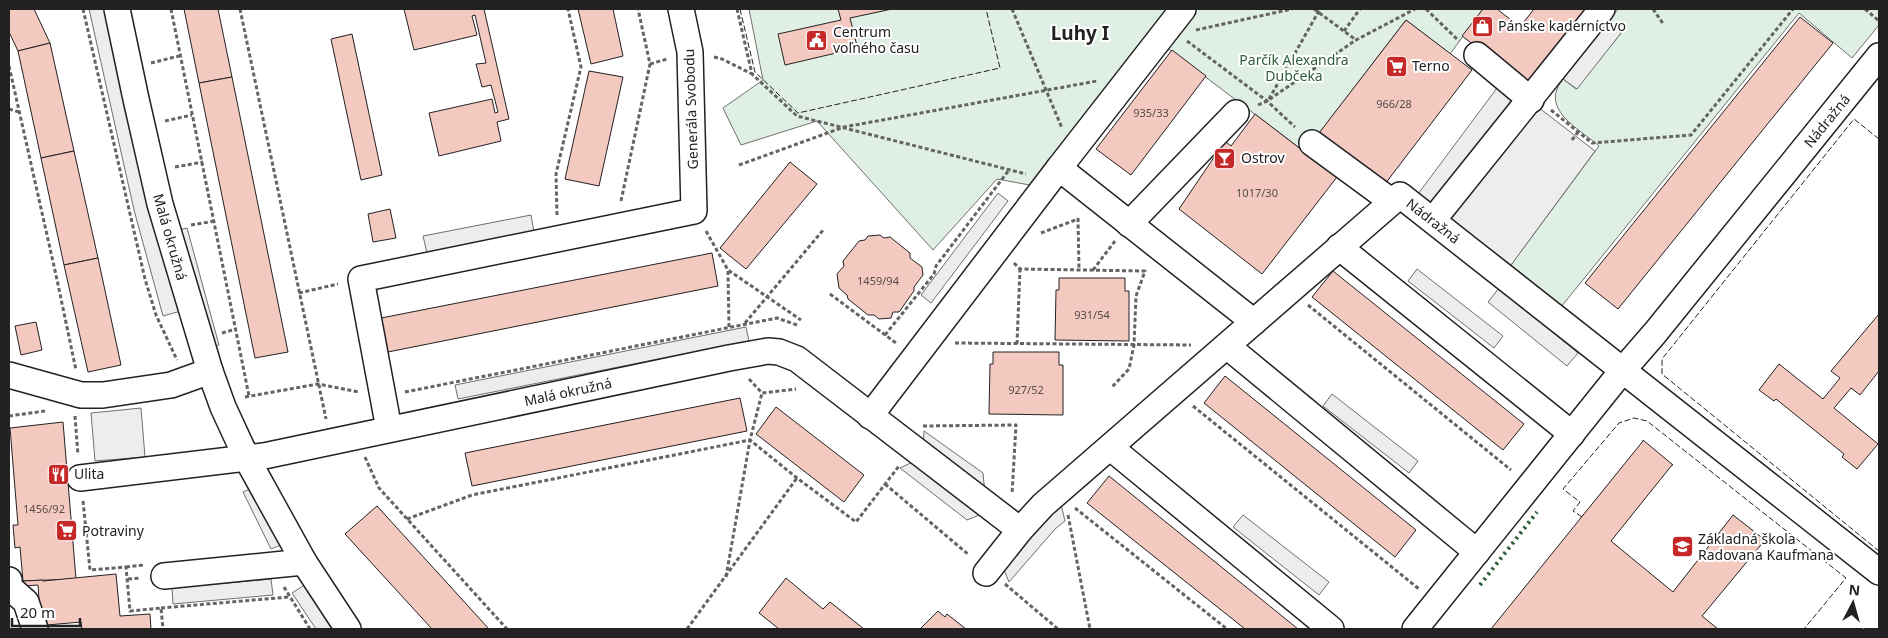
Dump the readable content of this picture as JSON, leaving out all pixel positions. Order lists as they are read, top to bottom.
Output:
{
  "streets": {
    "street": ["Generála Svobodu", "Nádražná", "Malá okružná"]
  },
  "crossings": [
    ["Nádražná", "Malá okružná"]
  ],
  "districts": ["Luhy I"],
  "parks": ["Parčík Alexandra Dubčeka"],
  "places": {
    "shop": ["Pánske kaderníctvo"],
    "public building": ["Centrum voľného času"],
    "supermarket": ["Terno", "Potraviny"],
    "bar": ["Ostrov"],
    "restaurant": ["Ulita"],
    "school or university": ["Základná škola Radovana Kaufmana"]
  },
  "house_numbers": [
    "966/28",
    "935/33",
    "1017/30",
    "1459/94",
    "931/54",
    "927/52",
    "1456/92"
  ],
  "scale_bar": "20 m",
  "north": "top"
}
